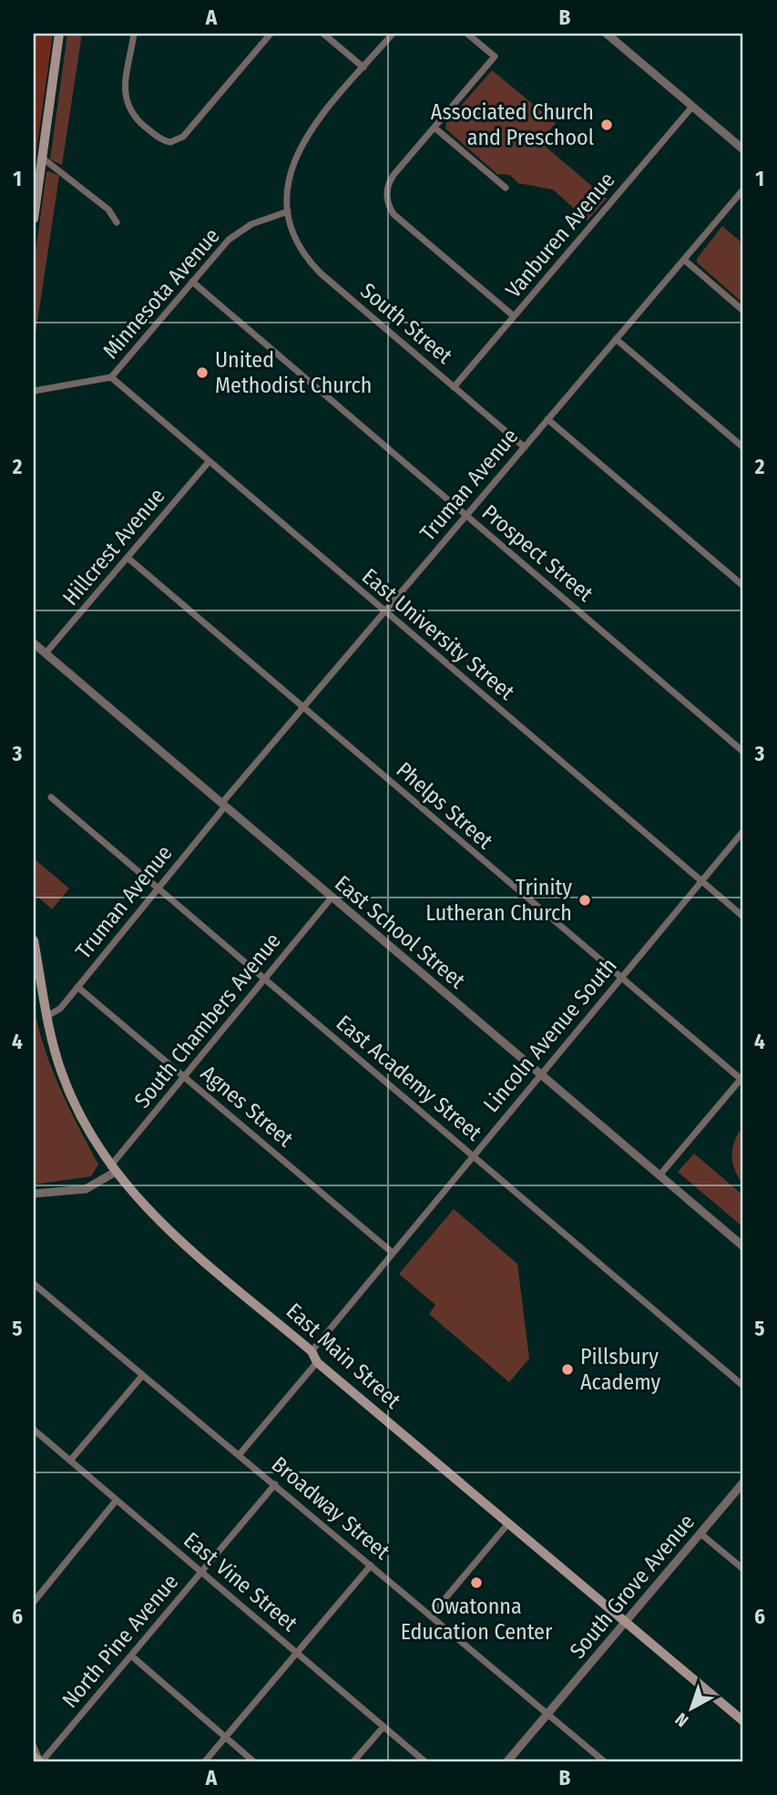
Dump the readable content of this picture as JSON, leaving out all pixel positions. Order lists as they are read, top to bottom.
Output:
{
  "streets": {
    "main road": ["East Main Street"],
    "street": [
      "Vanburen Avenue",
      "Minnesota Avenue",
      "South Street",
      "Truman Avenue",
      "Hillcrest Avenue",
      "Prospect Street",
      "East University Street",
      "Phelps Street",
      "East School Street",
      "South Chambers Avenue",
      "Lincoln Avenue South",
      "East Academy Street",
      "Agnes Street",
      "Broadway Street",
      "East Vine Street",
      "South Grove Avenue",
      "North Pine Avenue"
    ]
  },
  "crossings": [
    ["Vanburen Avenue", "South Street"],
    ["Minnesota Avenue", "South Street"],
    ["Minnesota Avenue", "Prospect Street"],
    ["Minnesota Avenue", "East University Street"],
    ["South Street", "Truman Avenue"],
    ["Truman Avenue", "Prospect Street"],
    ["Truman Avenue", "East University Street"],
    ["Truman Avenue", "Phelps Street"],
    ["Truman Avenue", "East School Street"],
    ["Truman Avenue", "East Academy Street"],
    ["Truman Avenue", "Agnes Street"],
    ["Truman Avenue", "East Main Street"],
    ["Hillcrest Avenue", "East University Street"],
    ["Hillcrest Avenue", "Phelps Street"],
    ["Hillcrest Avenue", "East School Street"],
    ["East University Street", "Lincoln Avenue South"],
    ["Phelps Street", "Lincoln Avenue South"],
    ["East School Street", "South Chambers Avenue"],
    ["East School Street", "Lincoln Avenue South"],
    ["South Chambers Avenue", "East Academy Street"],
    ["South Chambers Avenue", "Agnes Street"],
    ["South Chambers Avenue", "East Main Street"],
    ["Lincoln Avenue South", "East Academy Street"],
    ["Lincoln Avenue South", "Agnes Street"],
    ["Lincoln Avenue South", "East Main Street"],
    ["East Main Street", "South Grove Avenue"],
    ["Broadway Street", "South Grove Avenue"],
    ["Broadway Street", "North Pine Avenue"],
    ["East Vine Street", "North Pine Avenue"]
  ],
  "places": [
    "Associated Church and Preschool",
    "United Methodist Church",
    "Trinity Lutheran Church",
    "Pillsbury Academy",
    "Owatonna Education Center"
  ],
  "north": "bottom left",
  "grid": {
    "columns": ["A", "B"],
    "rows": [
      "1",
      "2",
      "3",
      "4",
      "5",
      "6"
    ]
  }
}
